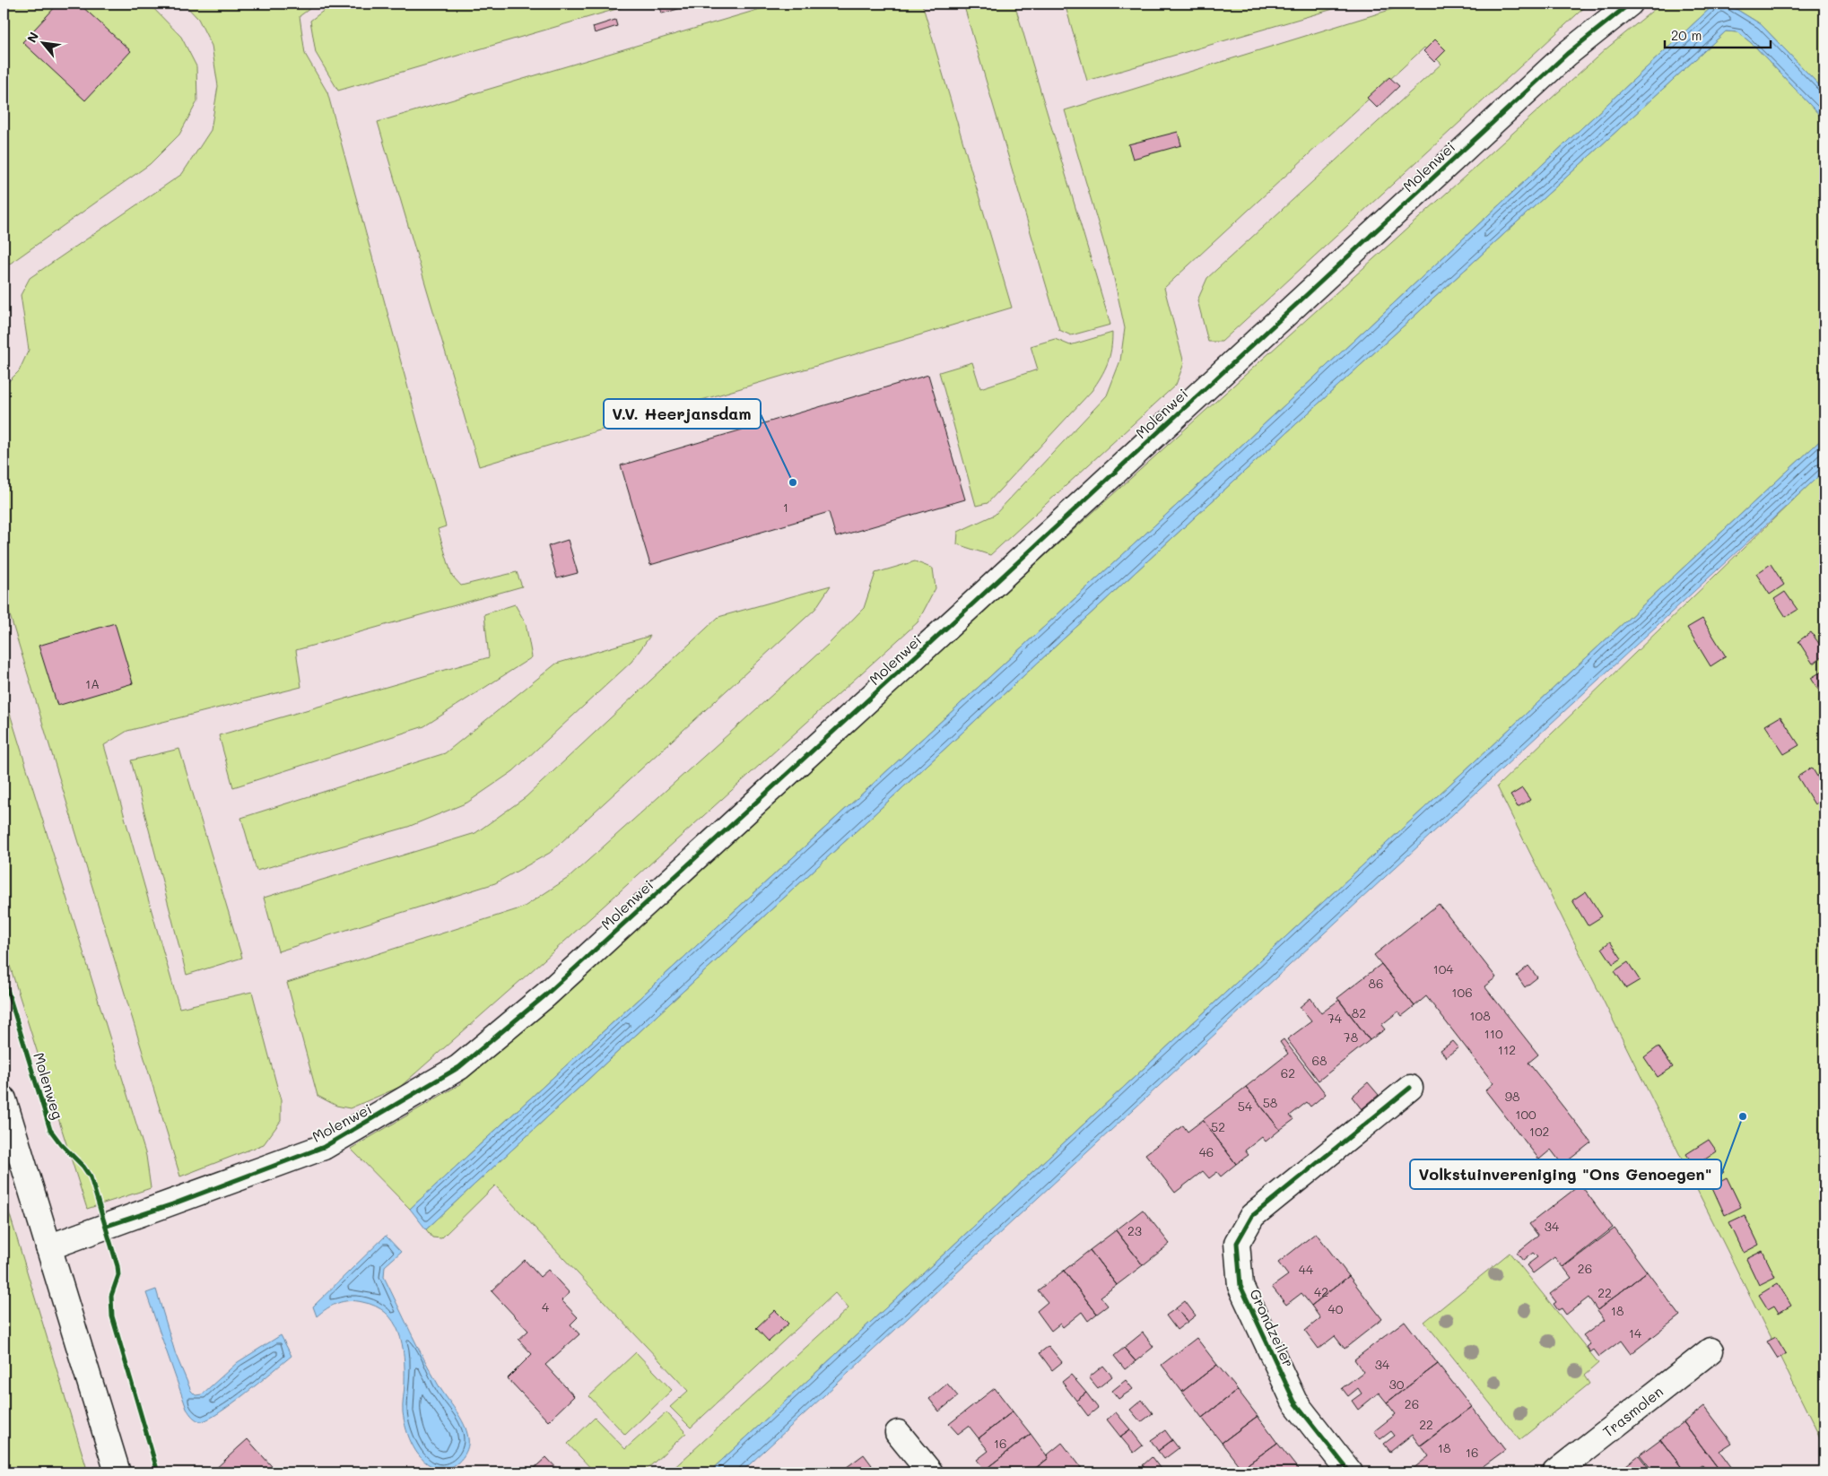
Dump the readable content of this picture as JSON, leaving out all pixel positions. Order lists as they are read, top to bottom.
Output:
{
  "streets": {
    "street": ["Molenwei", "Grondzeiler", "Trasmolen"],
    "cycle path": ["Molenweg"]
  },
  "places": ["V.V. Heerjansdam", "Volkstuinvereniging \"Ons Genoegen\""],
  "house_numbers": [
    "1",
    "1A",
    "104",
    "86",
    "106",
    "82",
    "108",
    "74",
    "110",
    "78",
    "112",
    "68",
    "62",
    "98",
    "58",
    "54",
    "100",
    "52",
    "102",
    "46",
    "34",
    "23",
    "26",
    "44",
    "42",
    "22",
    "4",
    "40",
    "18",
    "14",
    "34",
    "30",
    "26",
    "22",
    "16",
    "18",
    "16"
  ],
  "scale_bar": "20 m",
  "north": "top left"
}
